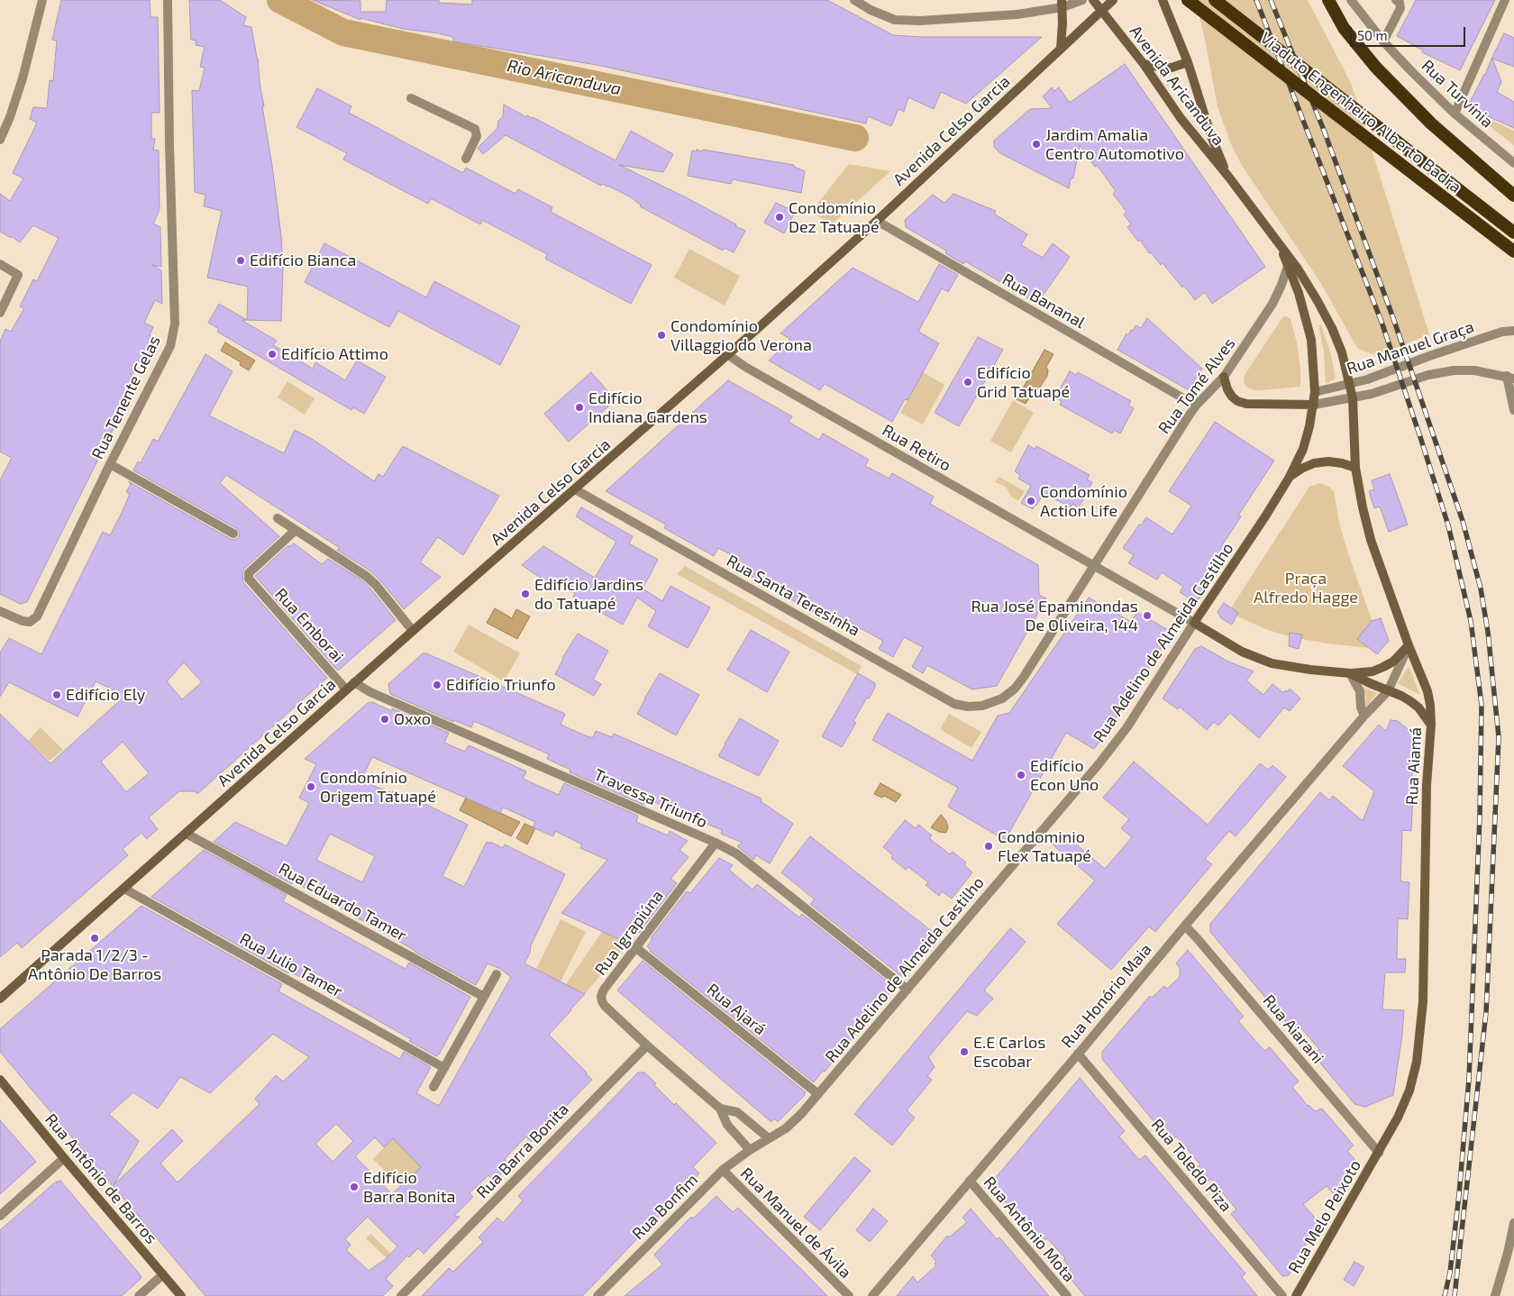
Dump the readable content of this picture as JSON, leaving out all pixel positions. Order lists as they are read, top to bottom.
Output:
{
  "streets": {
    "highway": ["Viaduto Engenheiro Alberto Badra"],
    "main road": [
      "Avenida Aricanduva",
      "Avenida Celso Garcia",
      "Rua Adelino de Almeida Castilho",
      "Rua Aiamá",
      "Rua Antônio de Barros",
      "Rua Melo Peixoto"
    ],
    "street": [
      "Rua Turvínia",
      "Rua Bananal",
      "Rua Manuel Graça",
      "Rua Tomé Alves",
      "Rua Tenente Gelas",
      "Rua Retiro",
      "Rua Santa Teresinha",
      "Rua Emborai",
      "Travessa Triunfo",
      "Rua Eduardo Tamer",
      "Rua Igrapiúna",
      "Rua Julio Tamer",
      "Rua Honório Maia",
      "Rua Ajará",
      "Rua Aiarani",
      "Rua Barra Bonita",
      "Rua Toledo Piza",
      "Rua Bonfim",
      "Rua Manuel de Ávila",
      "Rua Antônio Mota"
    ]
  },
  "crossings": [
    ["Avenida Aricanduva", "Avenida Celso Garcia"],
    ["Avenida Aricanduva", "Rua Manuel Graça"],
    ["Avenida Aricanduva", "Rua Tomé Alves"],
    ["Avenida Aricanduva", "Rua Adelino de Almeida Castilho"],
    ["Avenida Aricanduva", "Rua Aiamá"],
    ["Avenida Celso Garcia", "Rua Bananal"],
    ["Avenida Celso Garcia", "Rua Retiro"],
    ["Avenida Celso Garcia", "Rua Santa Teresinha"],
    ["Avenida Celso Garcia", "Rua Emborai"],
    ["Avenida Celso Garcia", "Travessa Triunfo"],
    ["Avenida Celso Garcia", "Rua Eduardo Tamer"],
    ["Avenida Celso Garcia", "Rua Julio Tamer"],
    ["Rua Bananal", "Rua Tomé Alves"],
    ["Rua Manuel Graça", "Rua Adelino de Almeida Castilho"],
    ["Rua Manuel Graça", "Rua Aiamá"],
    ["Rua Tomé Alves", "Rua Retiro"],
    ["Rua Tomé Alves", "Rua Santa Teresinha"],
    ["Rua Retiro", "Rua Adelino de Almeida Castilho"],
    ["Rua Adelino de Almeida Castilho", "Travessa Triunfo"],
    ["Rua Adelino de Almeida Castilho", "Rua Igrapiúna"],
    ["Rua Adelino de Almeida Castilho", "Rua Ajará"],
    ["Rua Adelino de Almeida Castilho", "Rua Bonfim"],
    ["Rua Aiamá", "Rua Honório Maia"],
    ["Rua Aiamá", "Rua Aiarani"],
    ["Rua Aiamá", "Rua Melo Peixoto"],
    ["Travessa Triunfo", "Rua Igrapiúna"],
    ["Rua Igrapiúna", "Rua Ajará"],
    ["Rua Igrapiúna", "Rua Barra Bonita"],
    ["Rua Igrapiúna", "Rua Bonfim"],
    ["Rua Honório Maia", "Rua Aiarani"],
    ["Rua Honório Maia", "Rua Toledo Piza"],
    ["Rua Honório Maia", "Rua Antônio Mota"],
    ["Rua Aiarani", "Rua Melo Peixoto"],
    ["Rua Bonfim", "Rua Manuel de Ávila"]
  ],
  "water": ["Rio Aricanduva"],
  "parks": ["Praça Alfredo Hagge"],
  "places": [
    "Jardim Amalia Centro Automotivo",
    "Condomínio Dez Tatuapé",
    "Edifício Bianca",
    "Condomínio Villaggio do Verona",
    "Edifício Attimo",
    "Edifício Grid Tatuapé",
    "Edifício Indiana Gardens",
    "Condomínio Action Life",
    "Edifício Jardins do Tatuapé",
    "Rua José Epaminondas De Oliveira, 144",
    "Edifício Triunfo",
    "Edifício Ely",
    "Oxxo",
    "Edifício Econ Uno",
    "Condomínio Origem Tatuapé",
    "Condominio Flex Tatuapé",
    "Parada 1/2/3 - Antônio De Barros",
    "E.E Carlos Escobar",
    "Edifício Barra Bonita"
  ],
  "scale_bar": "50 m"
}
